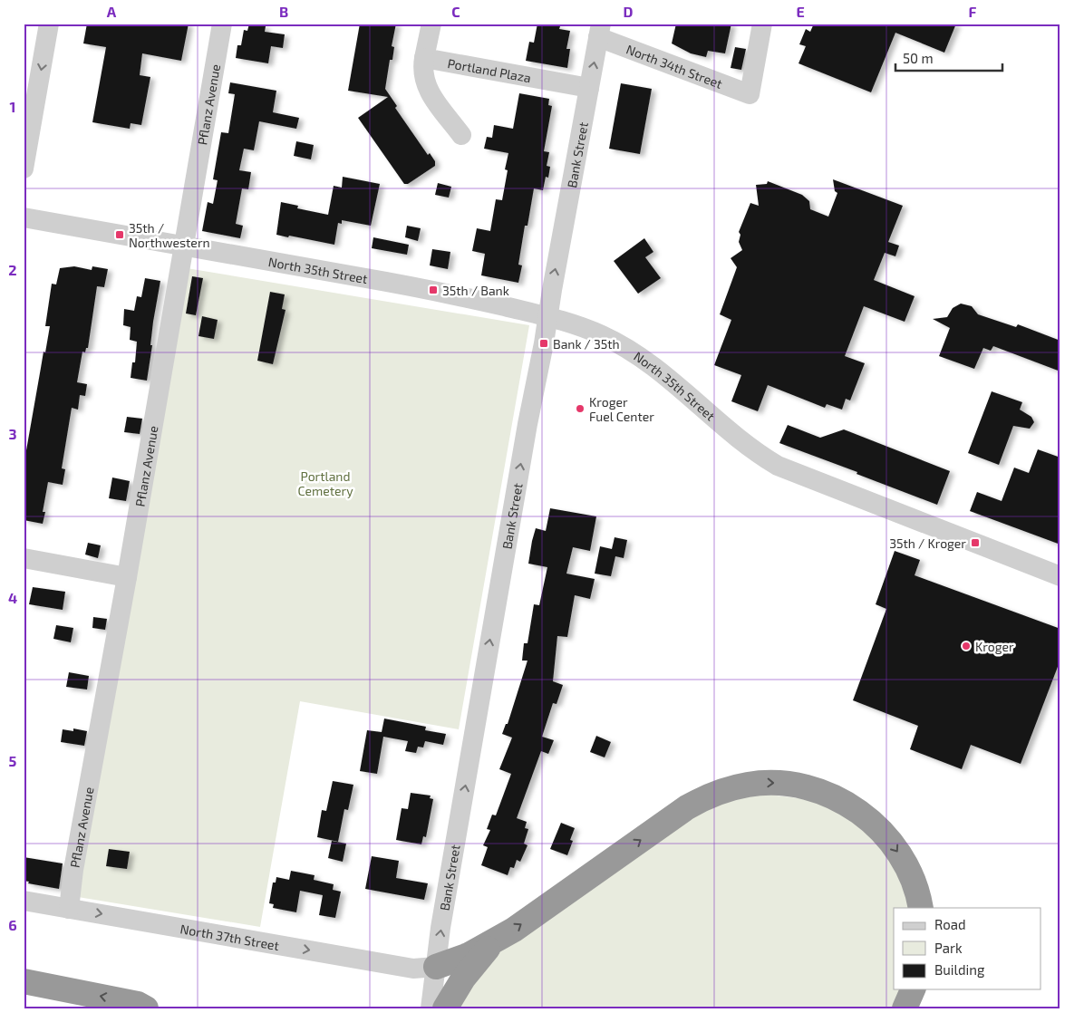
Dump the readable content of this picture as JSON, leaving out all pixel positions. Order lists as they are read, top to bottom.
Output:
{
  "streets": {
    "street": [
      "North 34th Street",
      "Portland Plaza",
      "Pflanz Avenue",
      "Bank Street",
      "North 35th Street",
      "North 37th Street"
    ]
  },
  "crossings": [
    ["North 34th Street", "Bank Street"],
    ["Portland Plaza", "Bank Street"],
    ["Pflanz Avenue", "North 35th Street"],
    ["Pflanz Avenue", "North 37th Street"],
    ["Bank Street", "North 35th Street"],
    ["Bank Street", "North 37th Street"]
  ],
  "one_way": ["Bank Street", "North 37th Street"],
  "parks": ["Portland Cemetery"],
  "places": {
    "transit": [
      "35th / Northwestern",
      "35th / Bank",
      "Bank / 35th",
      "35th / Kroger"
    ],
    "other": ["Kroger Fuel Center", "Kroger"]
  },
  "legend": ["Road", "Park", "Building"],
  "scale_bar": "50 m",
  "grid": {
    "columns": [
      "A",
      "B",
      "C",
      "D",
      "E",
      "F"
    ],
    "rows": [
      "1",
      "2",
      "3",
      "4",
      "5",
      "6"
    ]
  }
}
